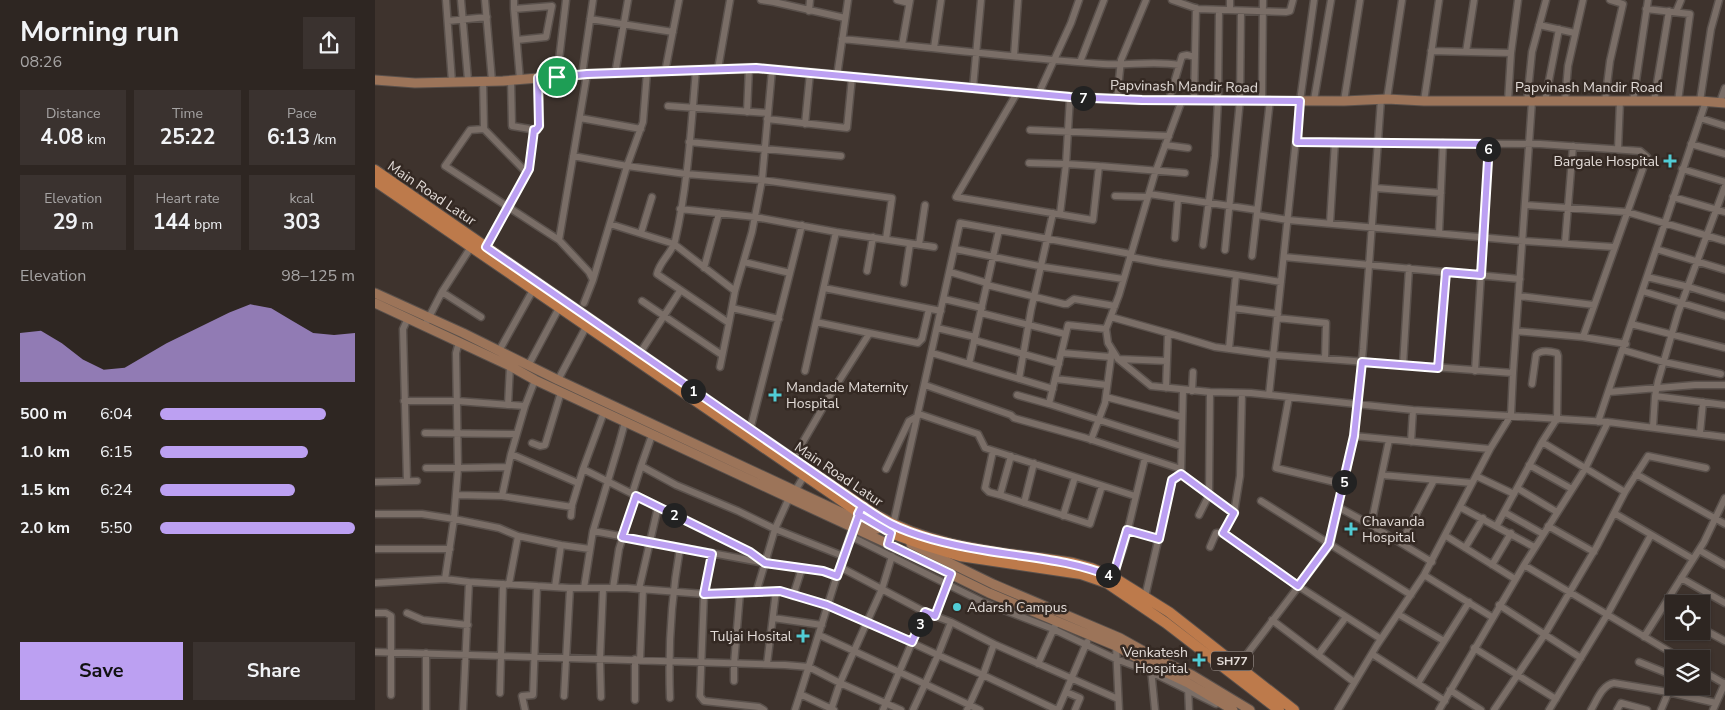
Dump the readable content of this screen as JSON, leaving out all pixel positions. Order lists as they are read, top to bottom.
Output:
{
  "streets": {
    "main road": ["Main Road Latur", "SH77"],
    "street": ["Papvinash Mandir Road"]
  },
  "places": {
    "health": [
      "Bargale Hospital",
      "Mandade Maternity Hospital",
      "Chavanda Hospital",
      "Tuljai Hosital",
      "Venkatesh Hospital"
    ],
    "other": ["Adarsh Campus"]
  },
  "page": {
    "heading": ["Morning run", "08:26"],
    "stats": [
      ["Distance", "4.08 km"],
      ["Time", "25:22"],
      ["Pace", "6:13 /km"],
      ["Elevation", "29 m"],
      ["Heart rate", "144 bpm"],
      ["kcal", "303"]
    ],
    "pins": [
      "7",
      "6",
      "1",
      "5",
      "2",
      "4",
      "3"
    ],
    "chart": ["Elevation", "98–125 m"],
    "list": [
      {
        "name": "500 m",
        "note": "6:04"
      },
      {
        "name": "1.0 km",
        "note": "6:15"
      },
      {
        "name": "1.5 km",
        "note": "6:24"
      },
      {
        "name": "2.0 km",
        "note": "5:50"
      }
    ],
    "buttons": ["Save", "Share"]
  }
}
